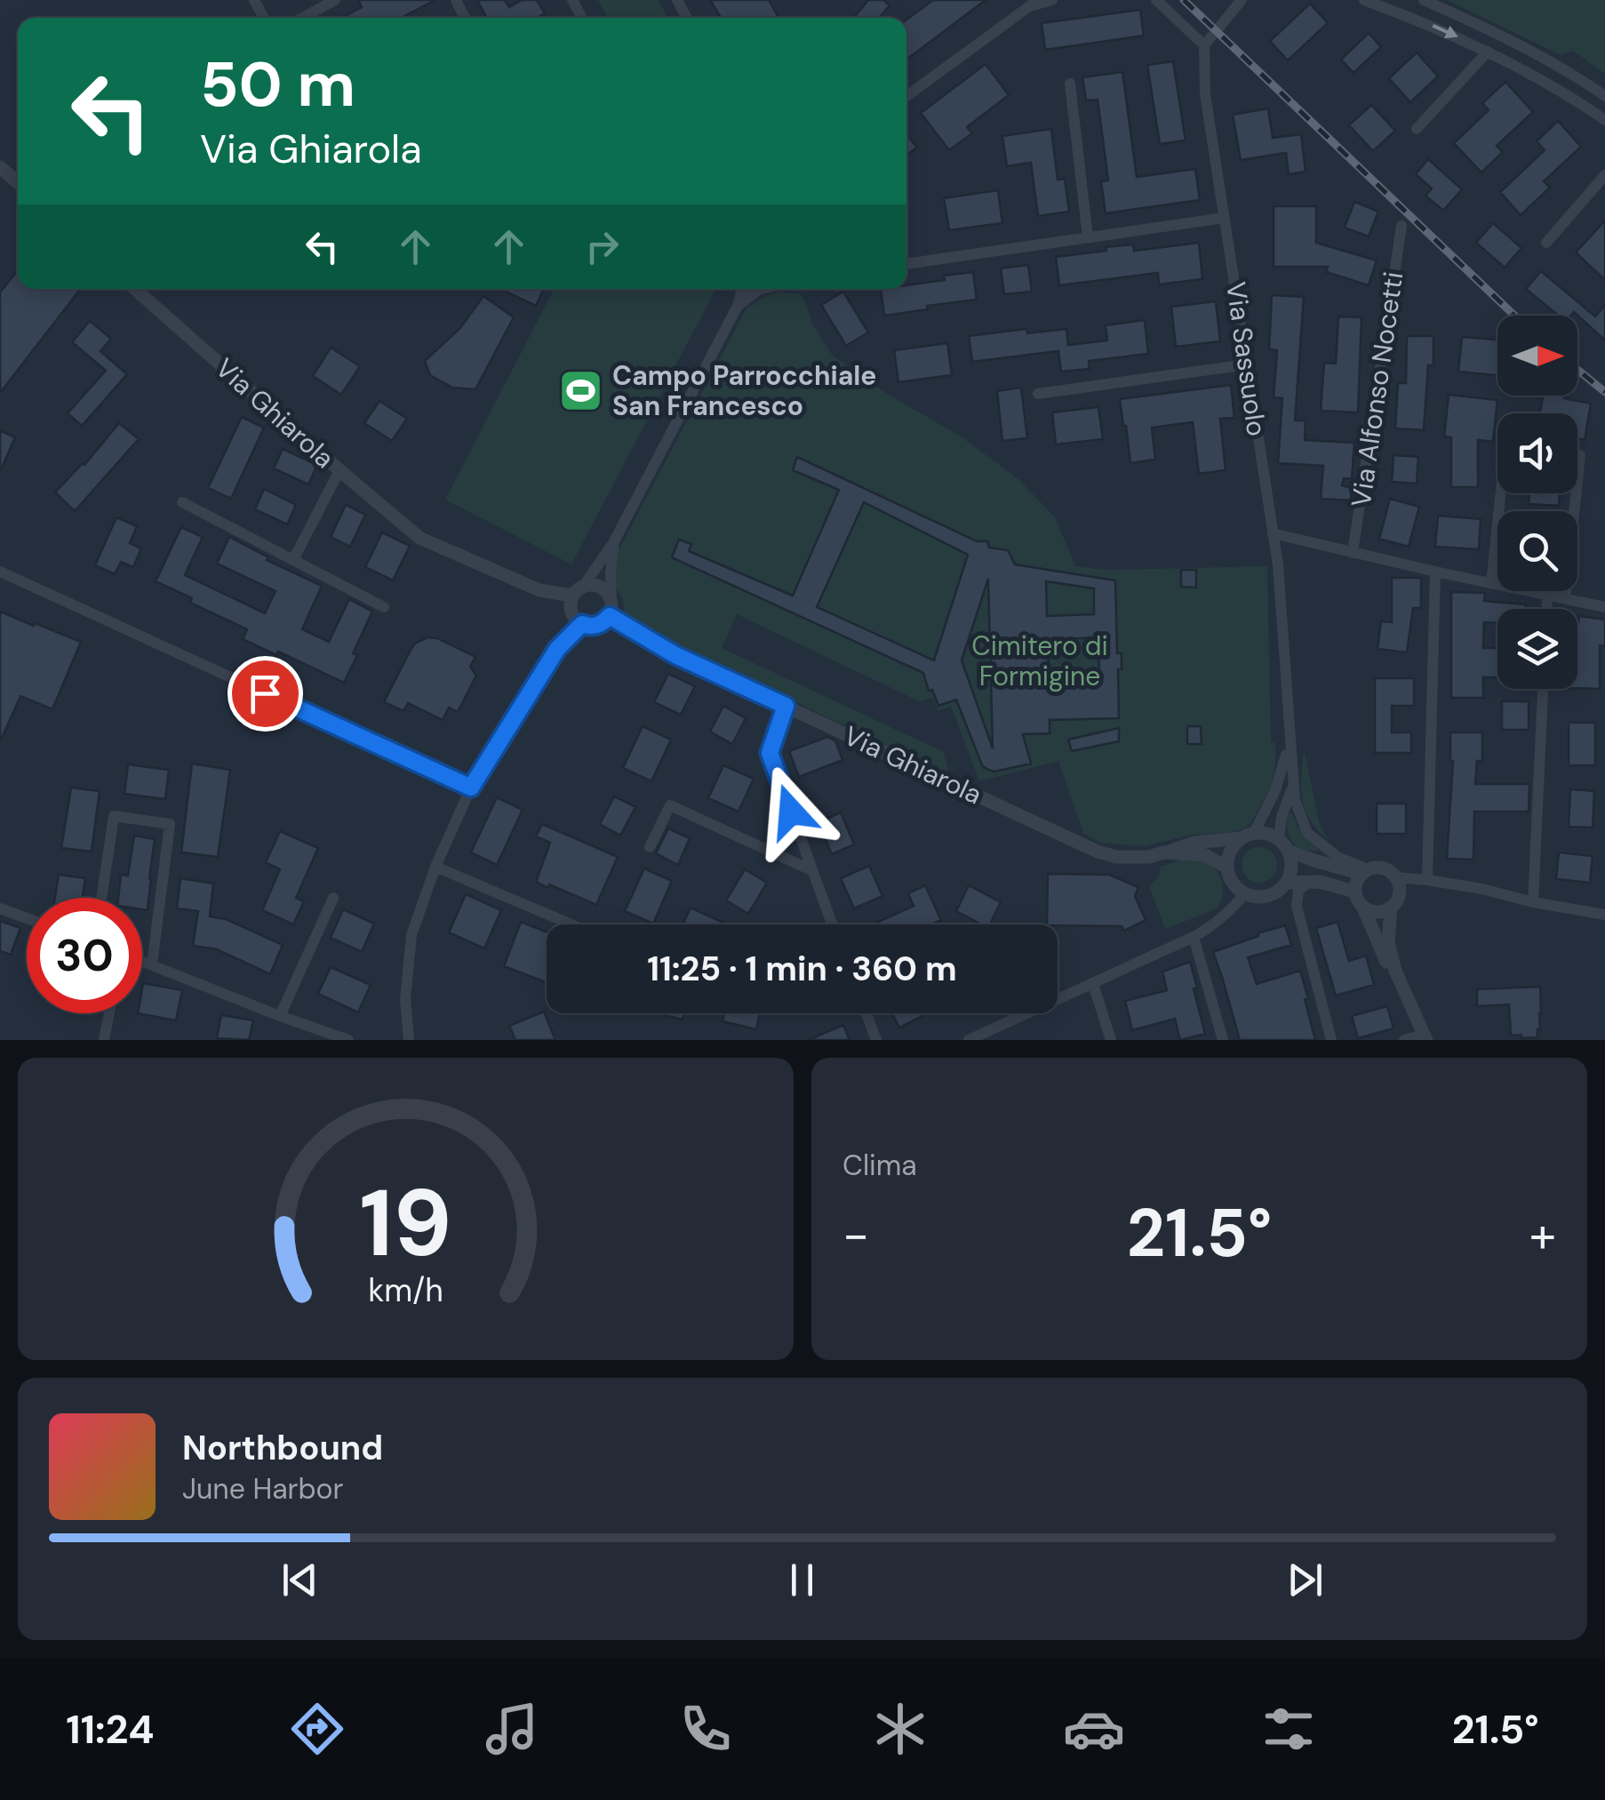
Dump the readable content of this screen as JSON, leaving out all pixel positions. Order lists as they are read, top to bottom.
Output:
{
  "streets": {
    "street": ["Via Sassuolo", "Via Alfonso Nocetti", "Via Ghiarola"]
  },
  "crossings": [
    ["Via Sassuolo", "Via Ghiarola"]
  ],
  "parks": ["Cimitero di Formigine"],
  "places": {
    "sports": ["Campo Parrocchiale San Francesco"]
  },
  "north": "right",
  "page": {
    "turn": ["50 m", "Via Ghiarola"],
    "limit": "30",
    "trip": "11:25 · 1 min · 360 m",
    "tile": "Clima",
    "heat": ["−", "21.5°", "+"],
    "song": ["Northbound", "June Harbor"],
    "tabs": ["11:24", "21.5°"],
    "gauge": ["19", "km/h"]
  }
}
